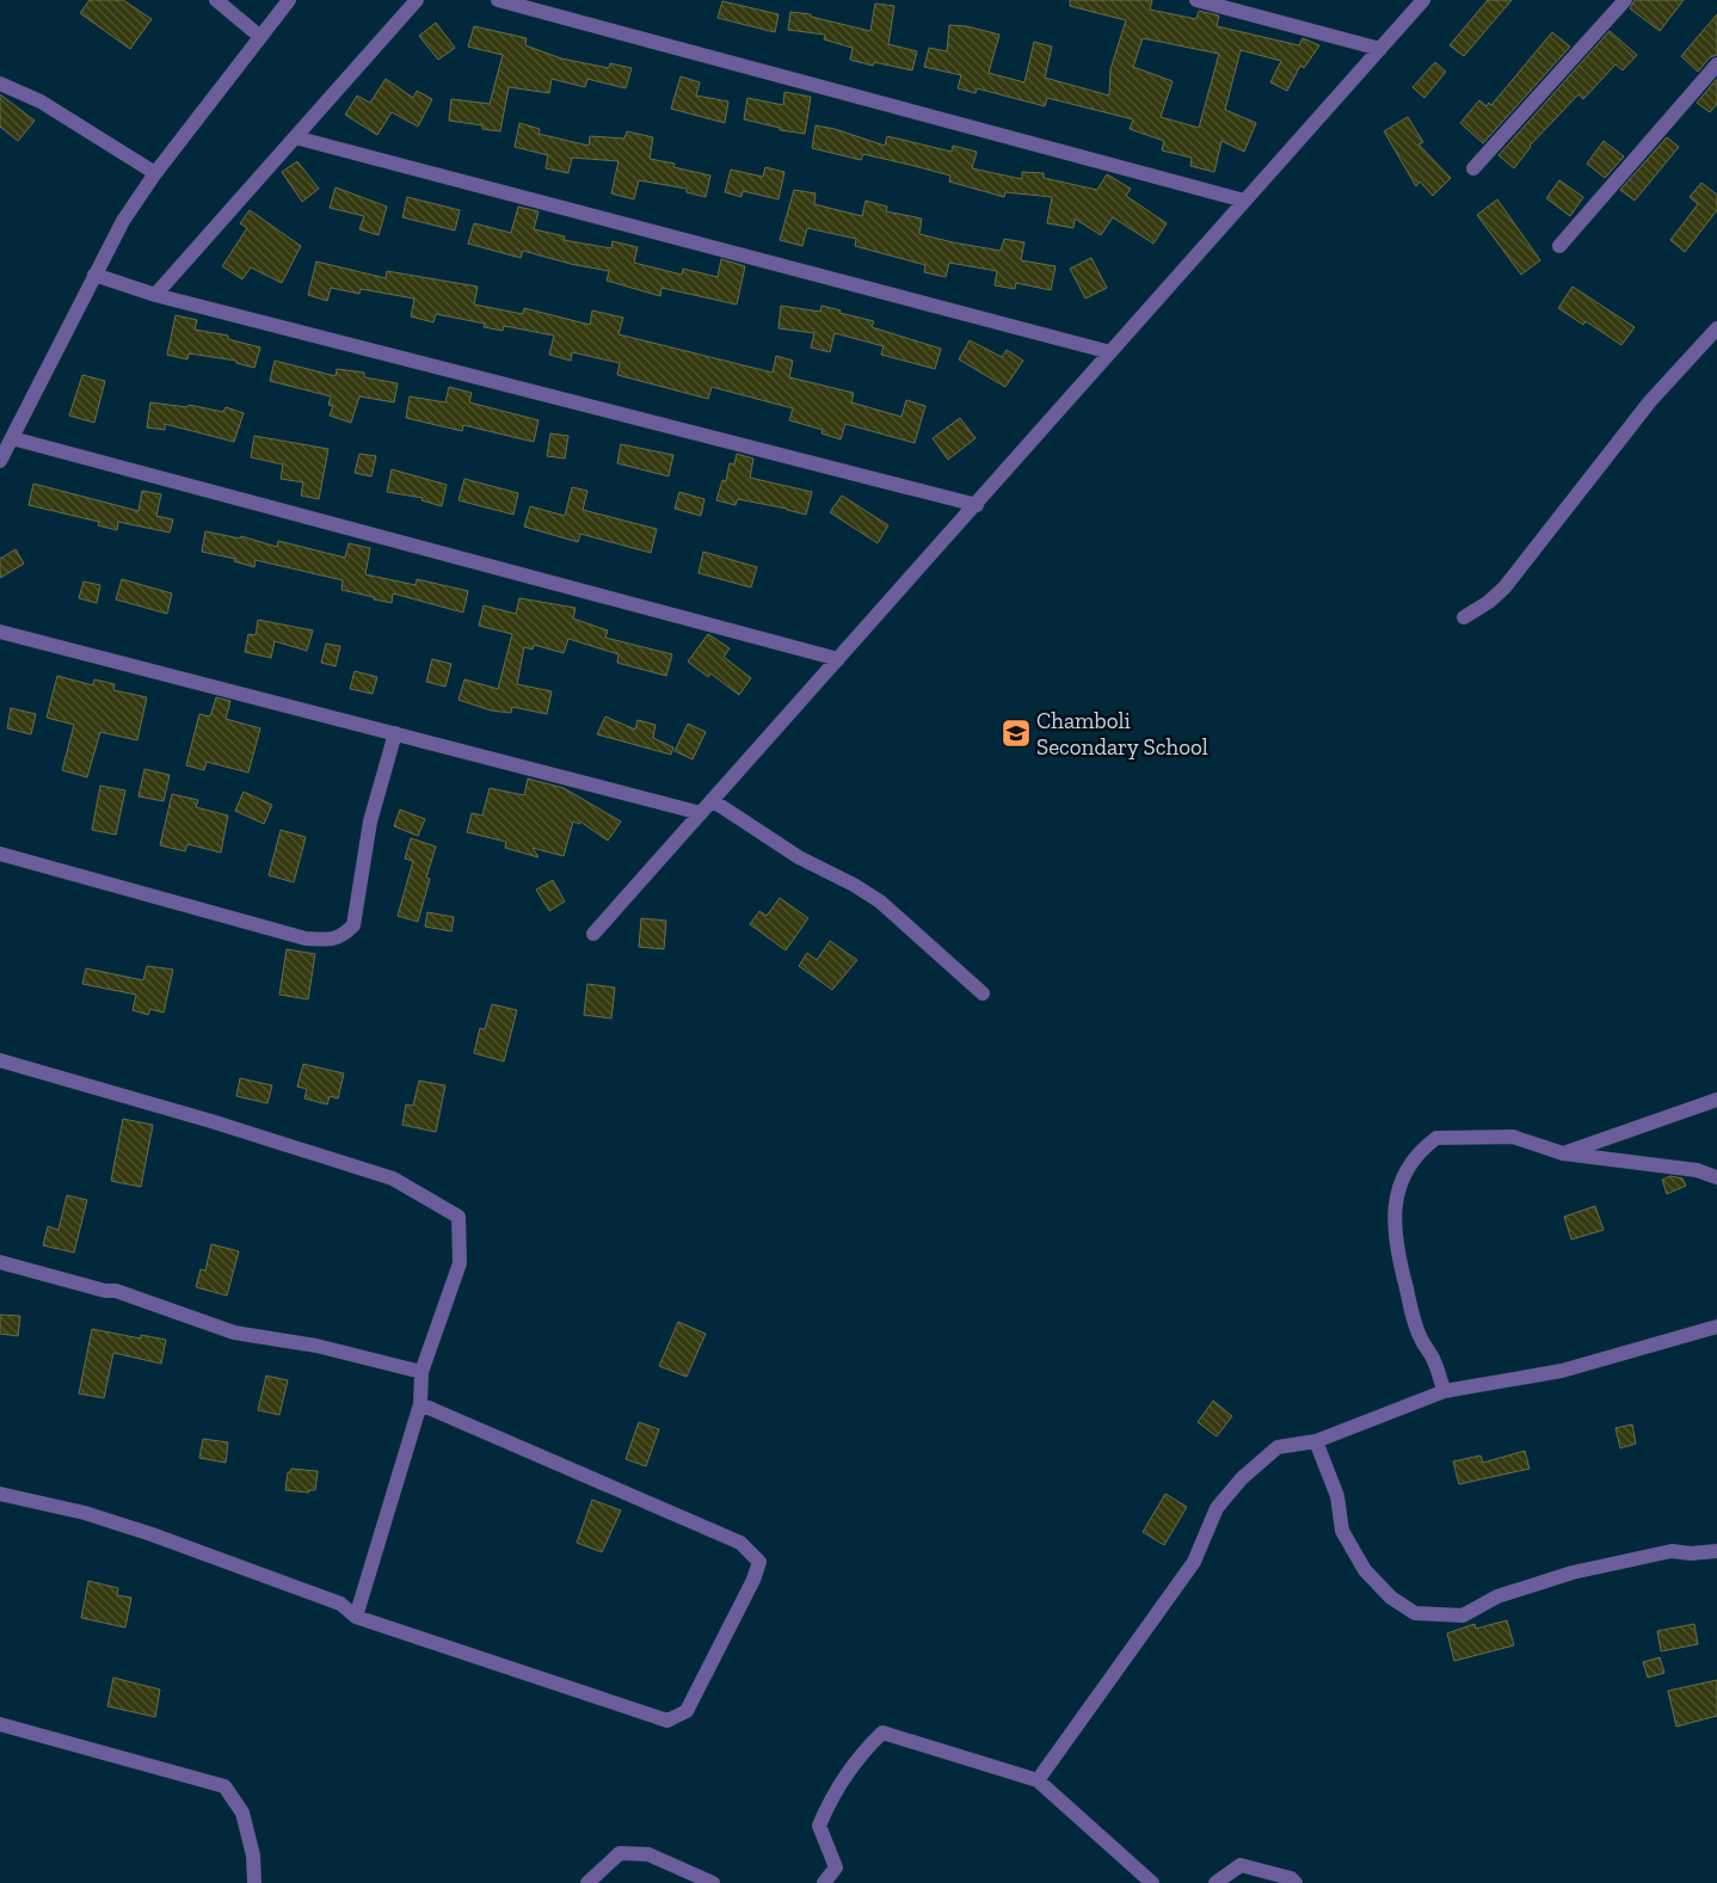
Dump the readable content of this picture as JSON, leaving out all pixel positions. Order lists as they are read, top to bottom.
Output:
{
  "places": {
    "school or university": ["Chamboli Secondary School"]
  }
}
